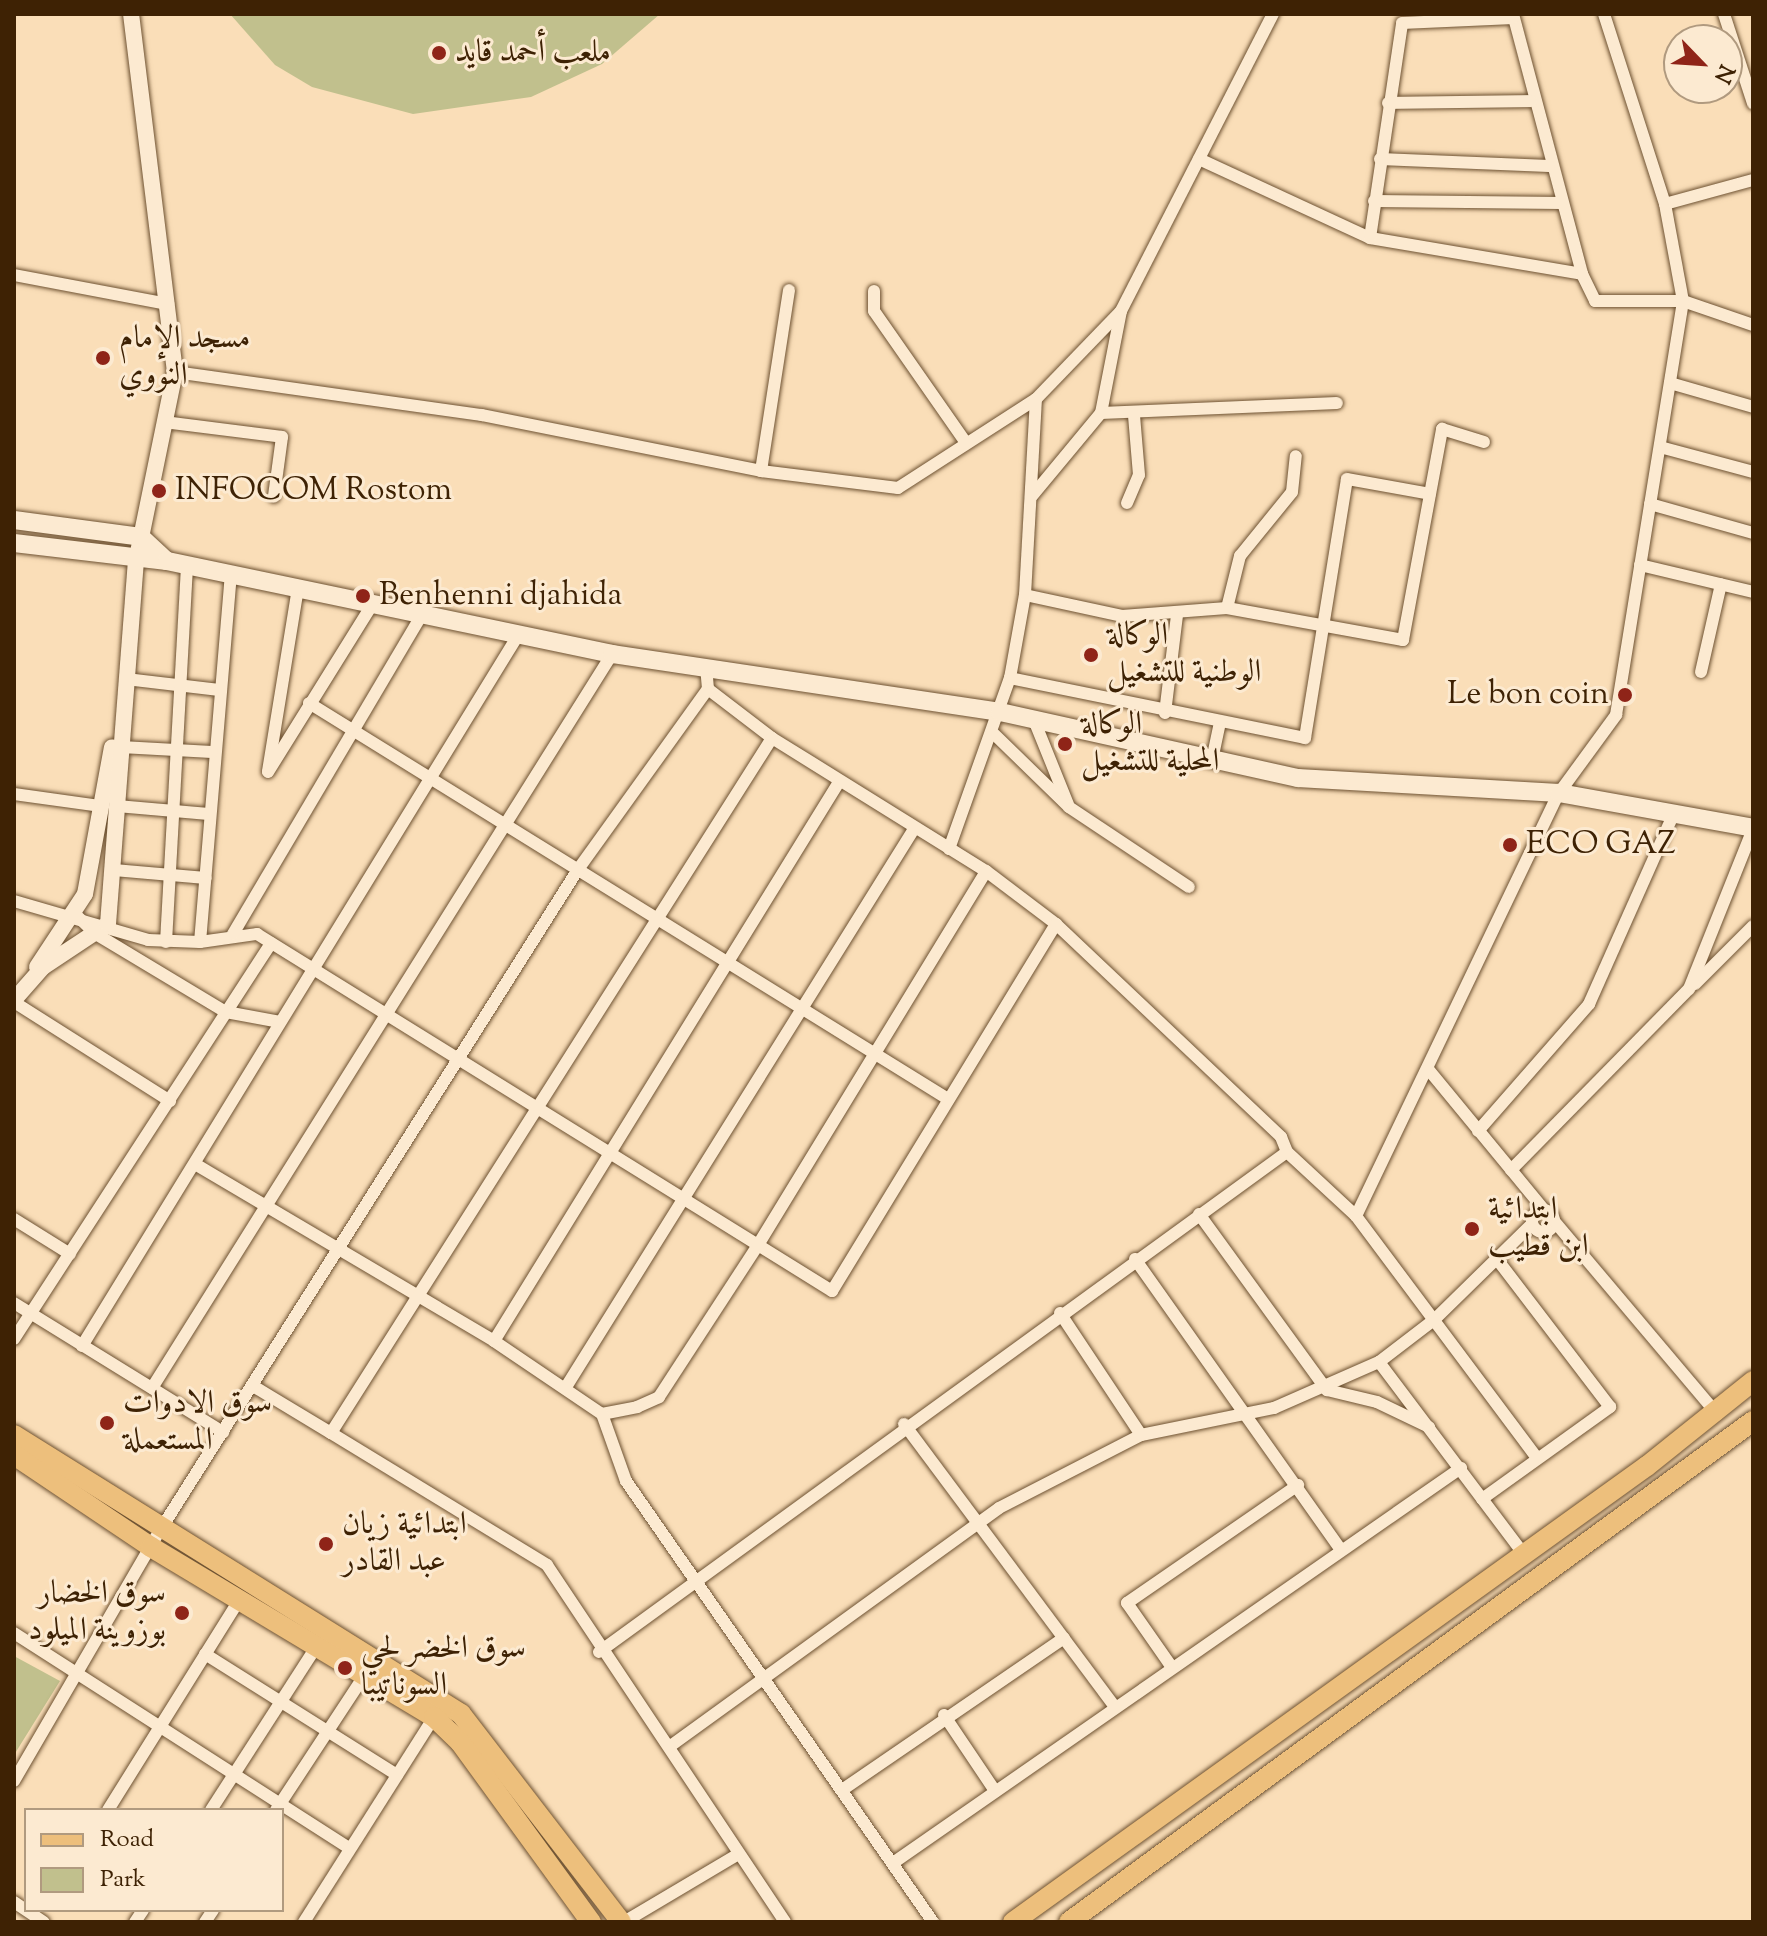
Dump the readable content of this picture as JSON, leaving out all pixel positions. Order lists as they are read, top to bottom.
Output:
{
  "places": [
    "ملعب أحمد قايد",
    "مسجد الإمام النووي",
    "INFOCOM Rostom",
    "Benhenni djahida",
    "الوكالة الوطنية للتشغيل",
    "Le bon coin",
    "الوكالة المحلية للتشغيل",
    "ECO GAZ",
    "ابتدائية ابن قطيب",
    "سوق الادوات المستعملة",
    "ابتدائية زيان عبد القادر",
    "سوق الخضار بوزوينة الميلود",
    "سوق الخضر لحي السوناتيبا"
  ],
  "legend": ["Road", "Park"],
  "north": "bottom right"
}
